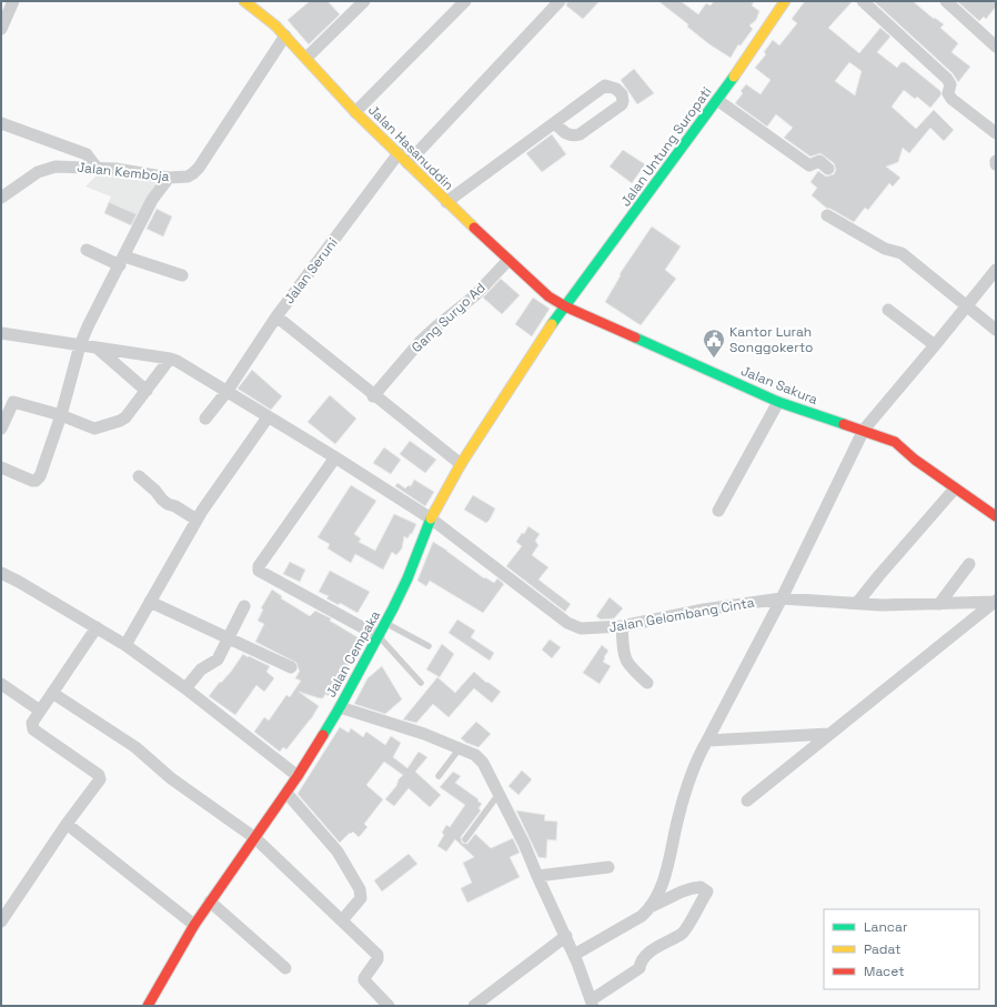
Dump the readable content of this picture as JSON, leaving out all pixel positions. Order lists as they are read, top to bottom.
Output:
{
  "streets": {
    "street": [
      "Jalan Untung Suropati",
      "Jalan Hasanuddin",
      "Jalan Kemboja",
      "Jalan Seruni",
      "Gang Suryo Ad",
      "Jalan Sakura",
      "Jalan Gelombang Cinta",
      "Jalan Cempaka"
    ]
  },
  "crossings": [
    ["Jalan Untung Suropati", "Jalan Hasanuddin"],
    ["Jalan Untung Suropati", "Jalan Sakura"],
    ["Jalan Untung Suropati", "Jalan Cempaka"],
    ["Jalan Hasanuddin", "Jalan Kemboja"],
    ["Jalan Hasanuddin", "Jalan Seruni"],
    ["Jalan Hasanuddin", "Gang Suryo Ad"],
    ["Jalan Hasanuddin", "Jalan Sakura"],
    ["Jalan Hasanuddin", "Jalan Cempaka"],
    ["Jalan Seruni", "Jalan Gelombang Cinta"],
    ["Jalan Sakura", "Jalan Cempaka"],
    ["Jalan Gelombang Cinta", "Jalan Cempaka"]
  ],
  "places": {
    "public building": ["Kantor Lurah Songgokerto"]
  },
  "legend": ["Lancar", "Padat", "Macet"]
}
